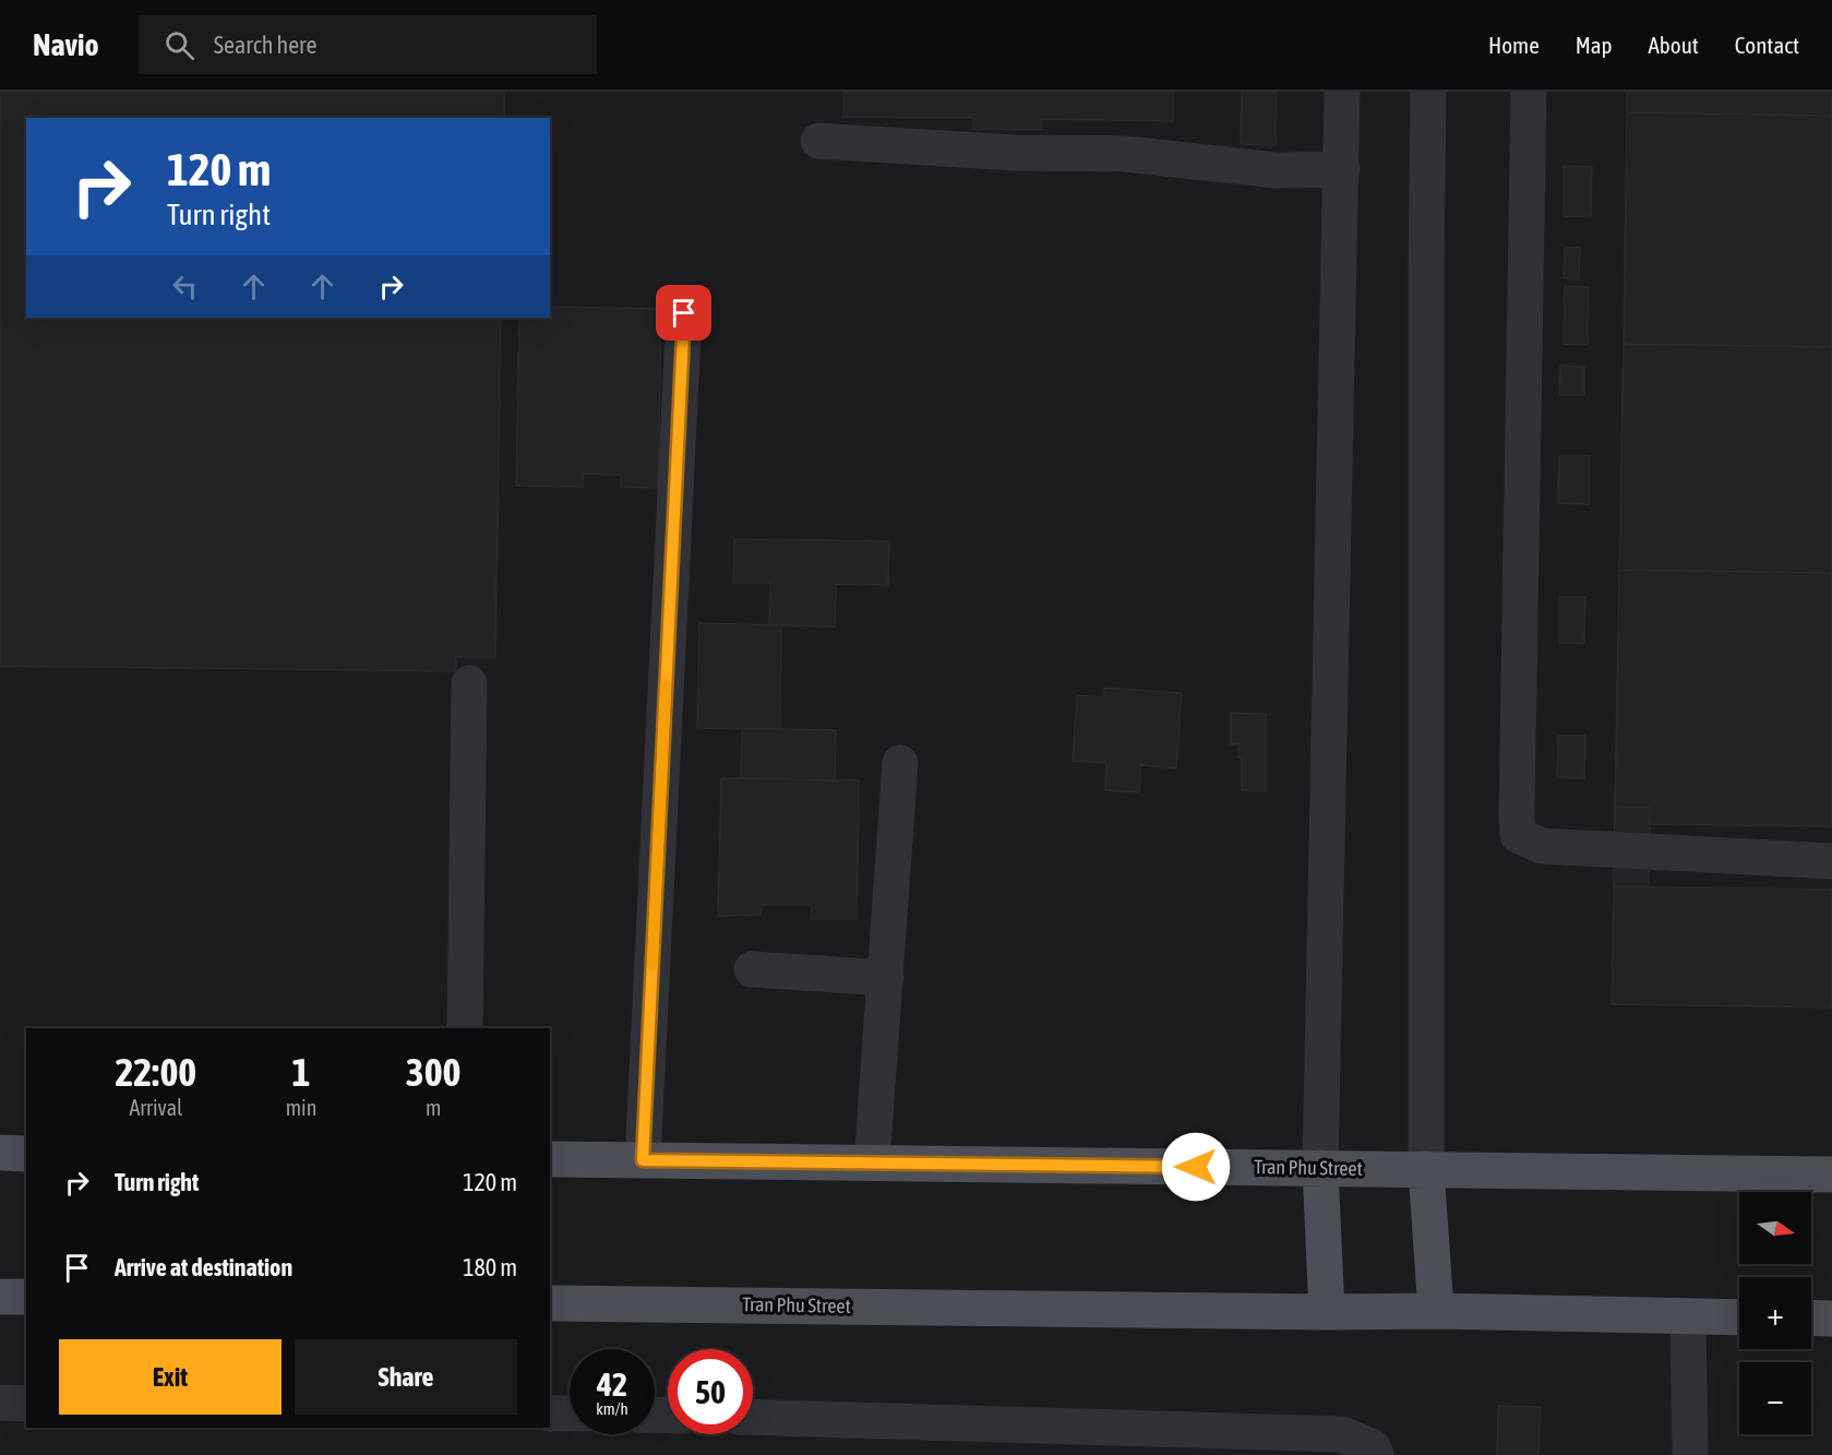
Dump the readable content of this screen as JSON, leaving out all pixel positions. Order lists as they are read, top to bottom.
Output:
{
  "streets": {
    "main road": ["Tran Phu Street"]
  },
  "north": "right",
  "page": {
    "header": "Navio",
    "search": "Search here",
    "nav": [
      "Home",
      "Map",
      "About",
      "Contact"
    ],
    "turn": ["120 m", "Turn right"],
    "eta": [
      "22:00",
      "Arrival",
      "1",
      "min",
      "300",
      "m"
    ],
    "list": [
      {
        "name": "Turn right",
        "value": "120 m"
      },
      {
        "name": "Arrive at destination",
        "value": "180 m"
      }
    ],
    "map_buttons": ["+", "−"],
    "buttons": ["Exit", "Share"],
    "speed": "42 km/h",
    "limit": "50"
  }
}
